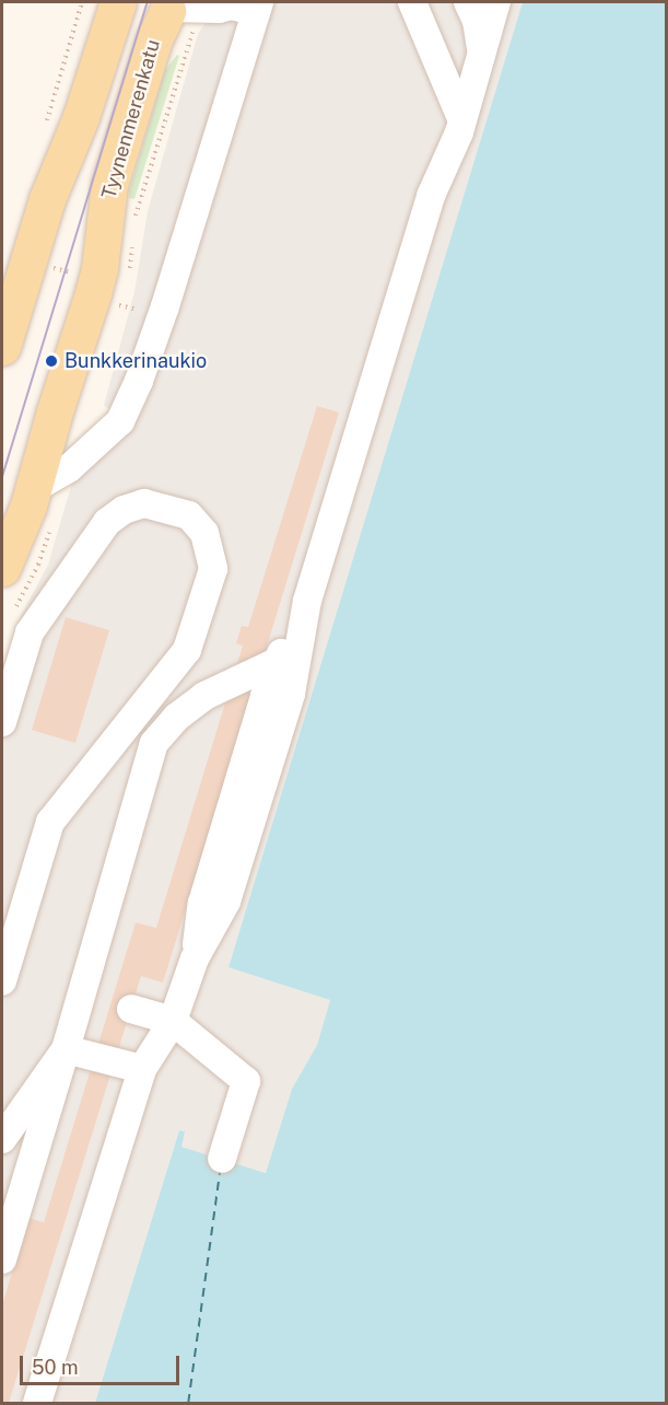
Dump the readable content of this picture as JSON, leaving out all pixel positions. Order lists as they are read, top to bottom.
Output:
{
  "streets": {
    "main road": ["Tyynenmerenkatu"]
  },
  "places": ["Bunkkerinaukio"],
  "scale_bar": "50 m"
}
